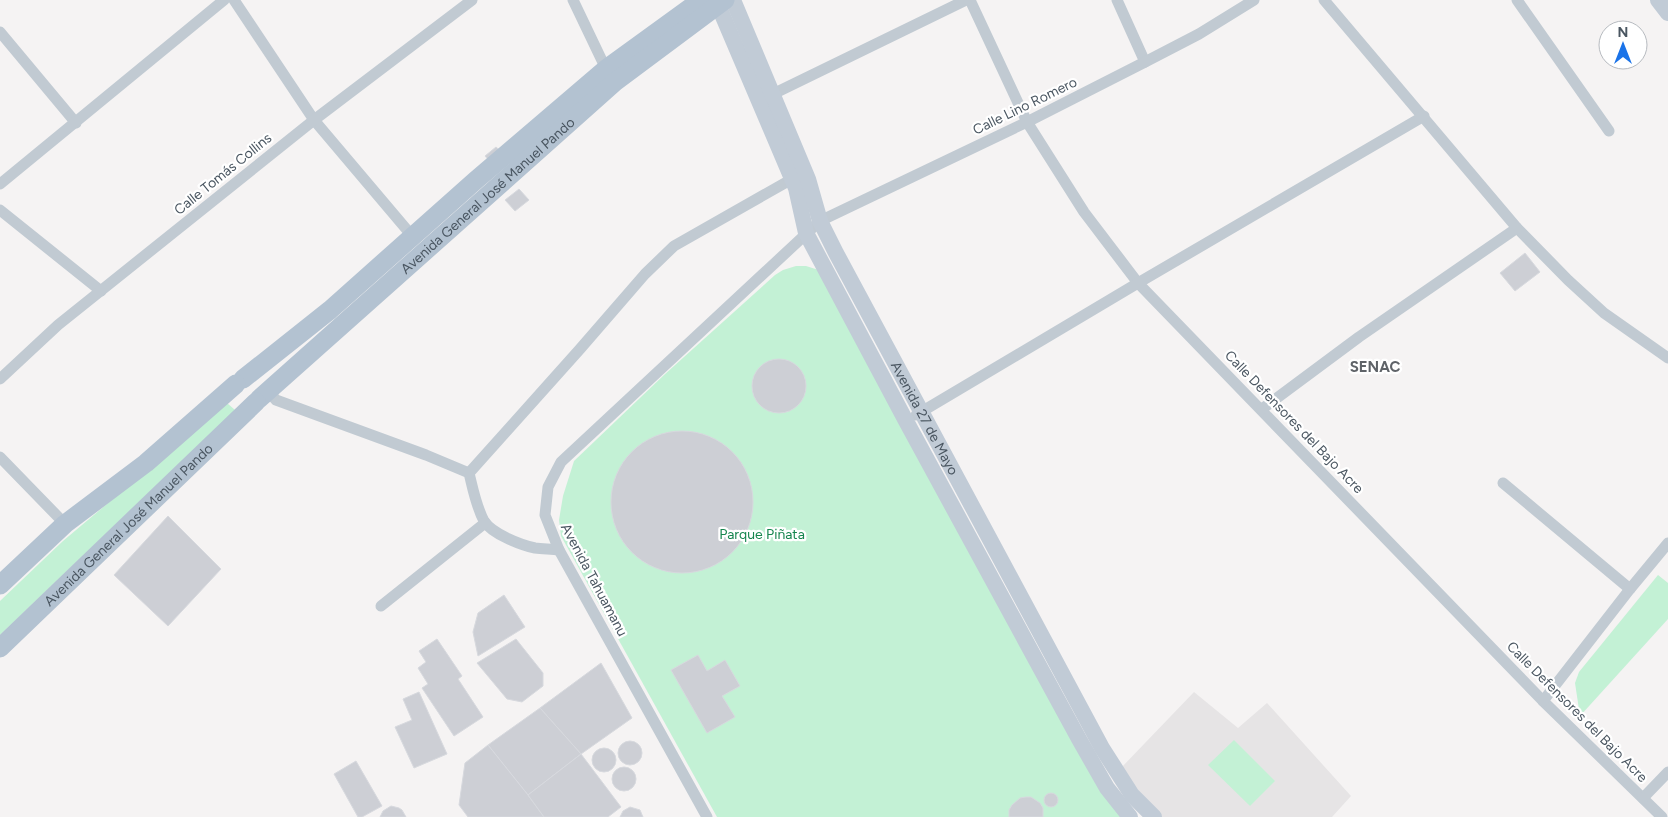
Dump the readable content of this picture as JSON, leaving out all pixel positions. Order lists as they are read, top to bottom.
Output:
{
  "streets": {
    "main road": ["Avenida General José Manuel Pando", "Avenida 27 de Mayo"],
    "street": [
      "Calle Lino Romero",
      "Calle Tomás Collins",
      "Calle Defensores del Bajo Acre",
      "Avenida Tahuamanu"
    ]
  },
  "crossings": [
    ["Calle Lino Romero", "Avenida 27 de Mayo"],
    ["Calle Lino Romero", "Calle Defensores del Bajo Acre"],
    ["Calle Lino Romero", "Avenida Tahuamanu"],
    ["Avenida General José Manuel Pando", "Avenida 27 de Mayo"],
    ["Avenida 27 de Mayo", "Avenida Tahuamanu"]
  ],
  "districts": ["SENAC"],
  "parks": ["Parque Piñata"],
  "north": "top"
}
